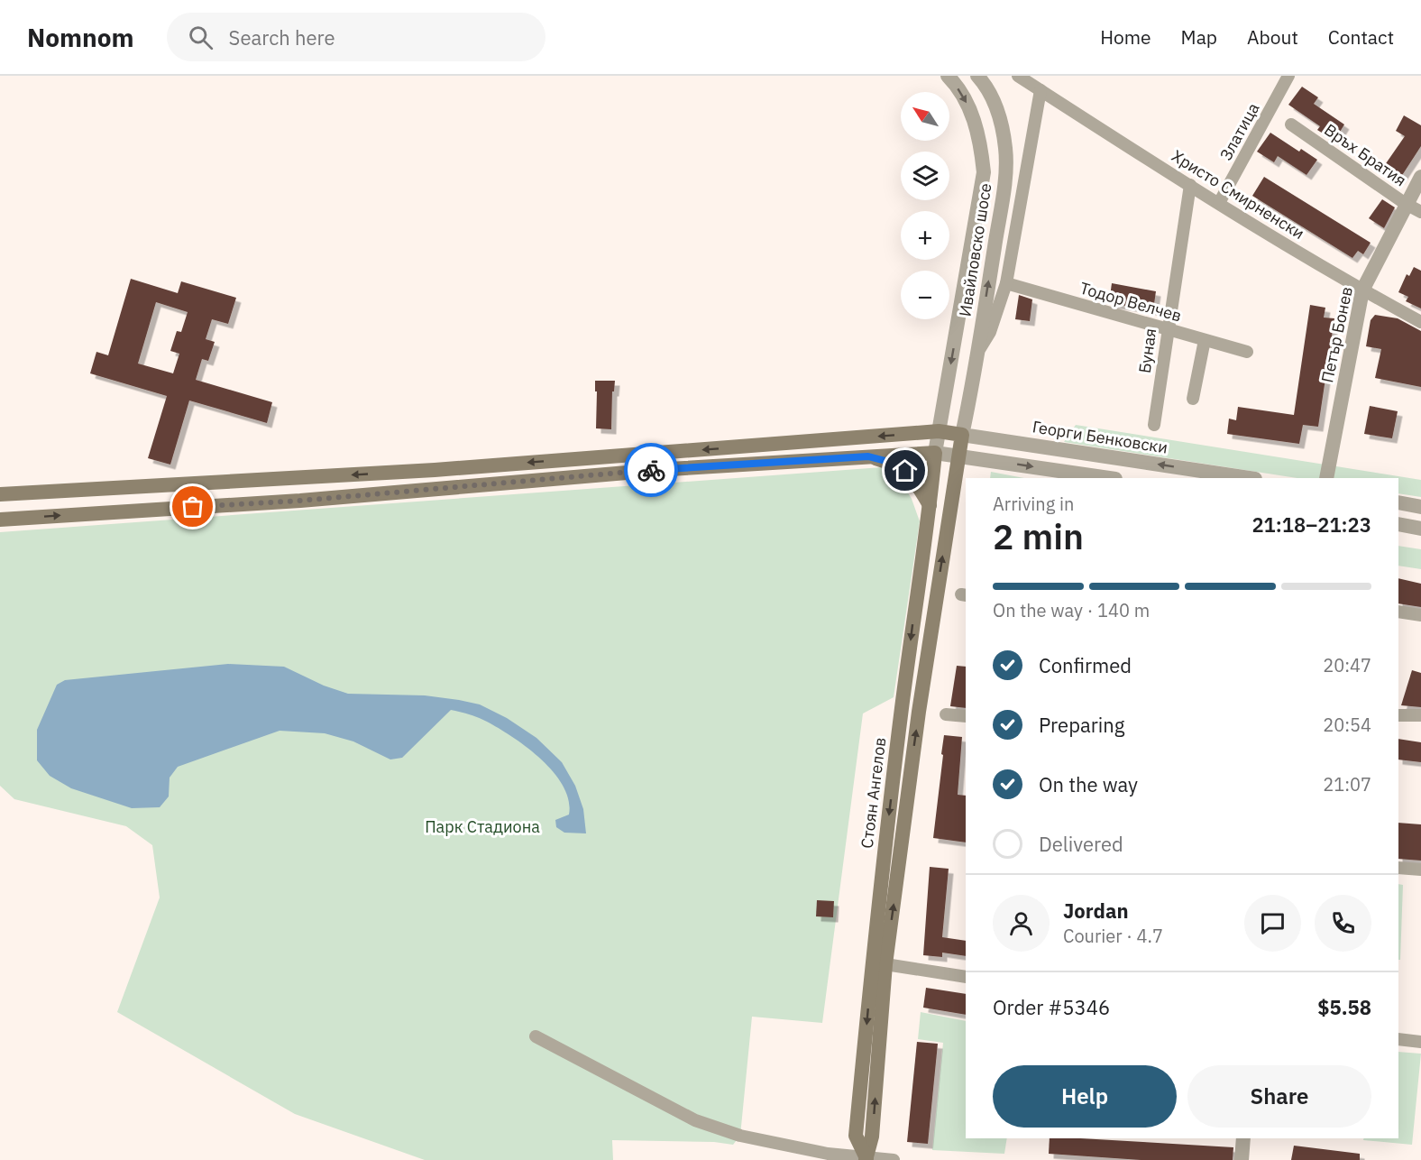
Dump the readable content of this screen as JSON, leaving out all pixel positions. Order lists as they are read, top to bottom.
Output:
{
  "streets": {
    "main road": ["Георги Бенковски", "Стоян Ангелов"],
    "street": [
      "Златица",
      "Връх Братия",
      "Христо Смирненски",
      "Ивайловско шосе",
      "Тодор Велчев",
      "Петър Бонев",
      "Буная"
    ]
  },
  "crossings": [
    ["Златица", "Христо Смирненски"],
    ["Връх Братия", "Петър Бонев"],
    ["Христо Смирненски", "Петър Бонев"],
    ["Христо Смирненски", "Буная"],
    ["Ивайловско шосе", "Георги Бенковски"],
    ["Ивайловско шосе", "Стоян Ангелов"],
    ["Тодор Велчев", "Буная"],
    ["Георги Бенковски", "Стоян Ангелов"]
  ],
  "parks": ["Парк Стадиона"],
  "north": "top left",
  "page": {
    "header": "Nomnom",
    "search": "Search here",
    "nav": [
      "Home",
      "Map",
      "About",
      "Contact"
    ],
    "map_buttons": ["+", "−"],
    "heading": ["2 min", "Arriving in", "21:18–21:23"],
    "panel": [
      "Jordan",
      "Courier · 4.7",
      "Order #5346",
      "$5.58"
    ],
    "bar": "On the way · 140 m",
    "list": [
      ["Confirmed", "20:47"],
      ["Preparing", "20:54"],
      ["On the way", "21:07"],
      "Delivered"
    ],
    "buttons": ["Help", "Share"]
  }
}
